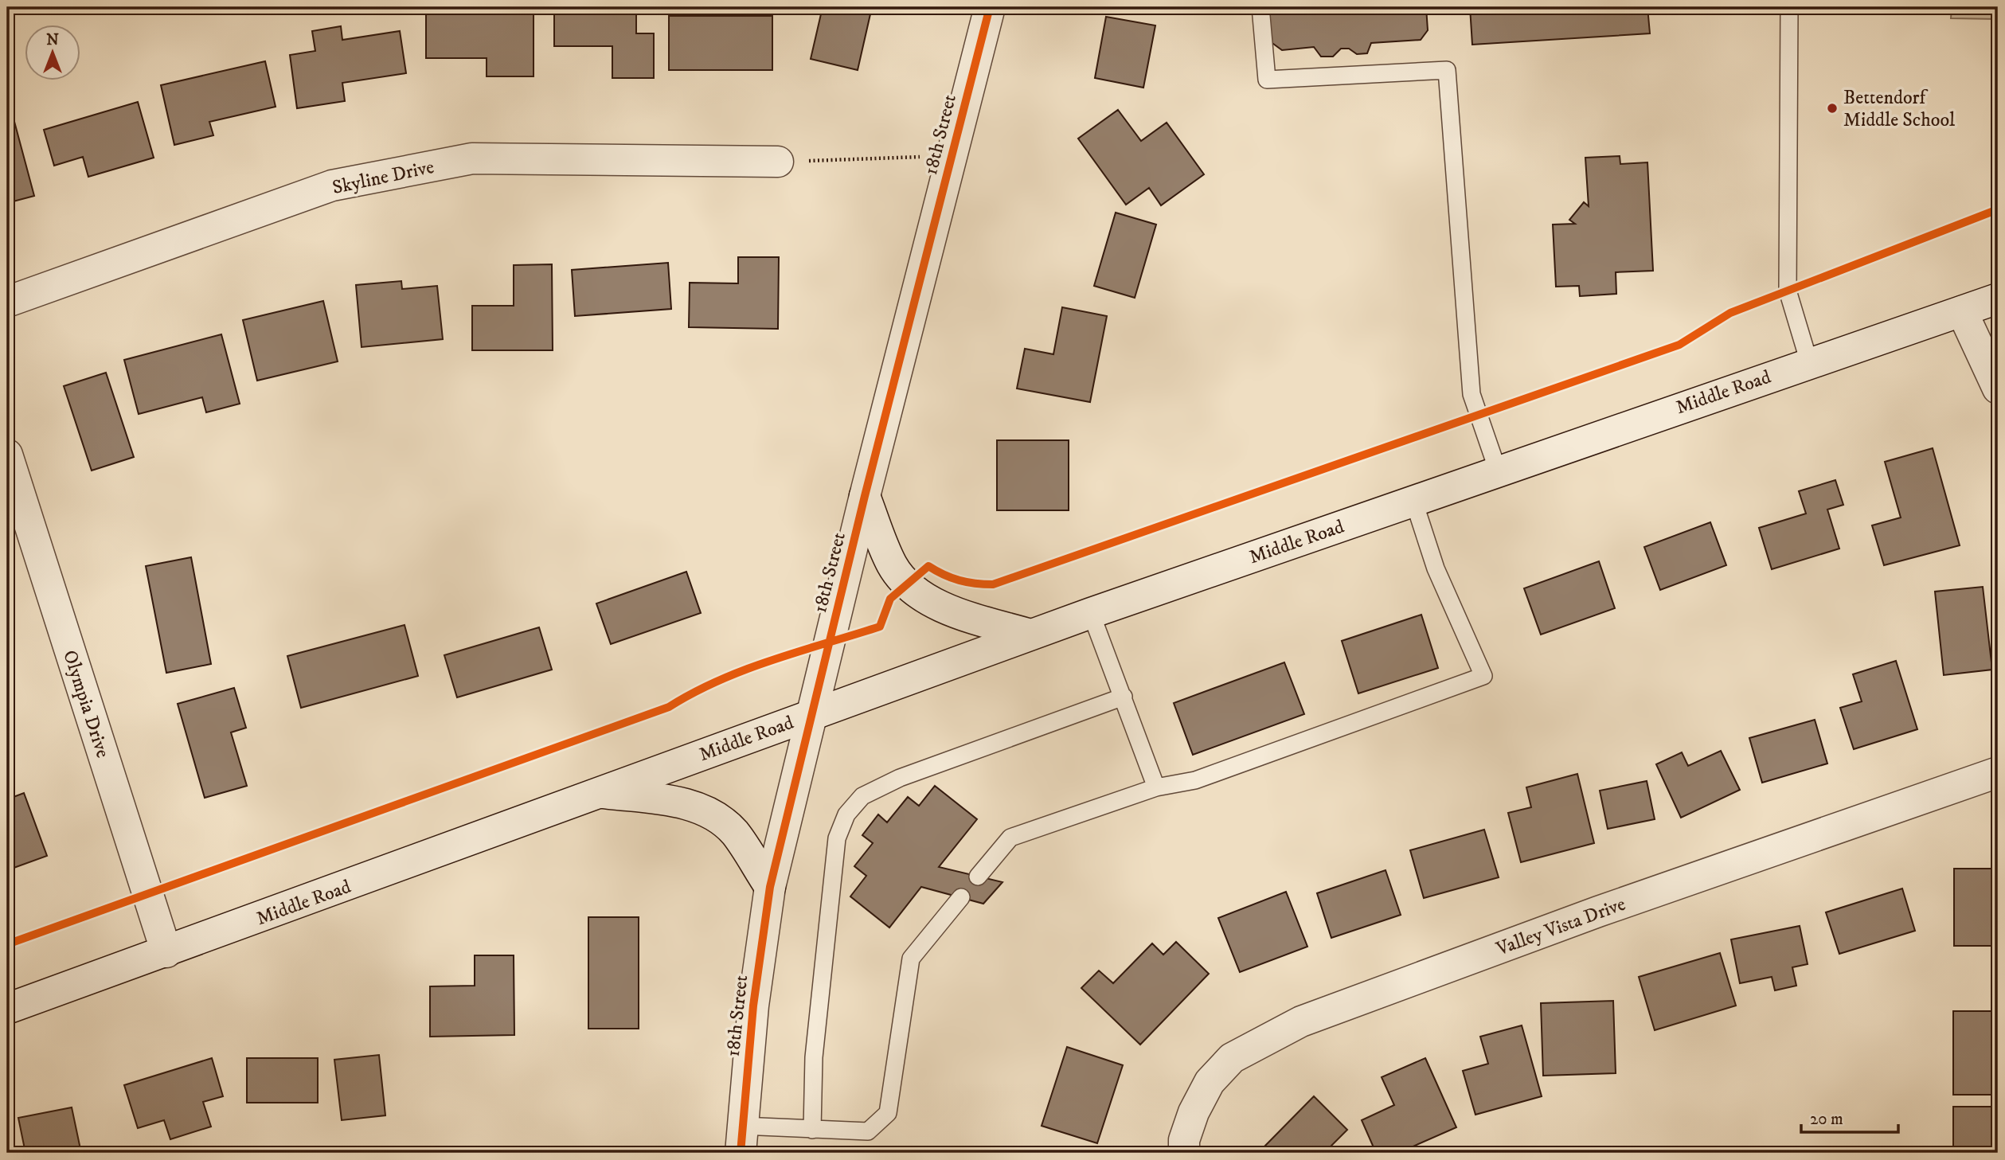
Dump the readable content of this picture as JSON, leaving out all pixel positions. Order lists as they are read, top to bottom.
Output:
{
  "streets": {
    "street": [
      "18th Street",
      "Skyline Drive",
      "Middle Road",
      "Olympia Drive",
      "Valley Vista Drive"
    ]
  },
  "crossings": [
    ["18th Street", "Middle Road"],
    ["Middle Road", "Olympia Drive"]
  ],
  "places": ["Bettendorf Middle School"],
  "scale_bar": "20 m",
  "north": "top"
}
